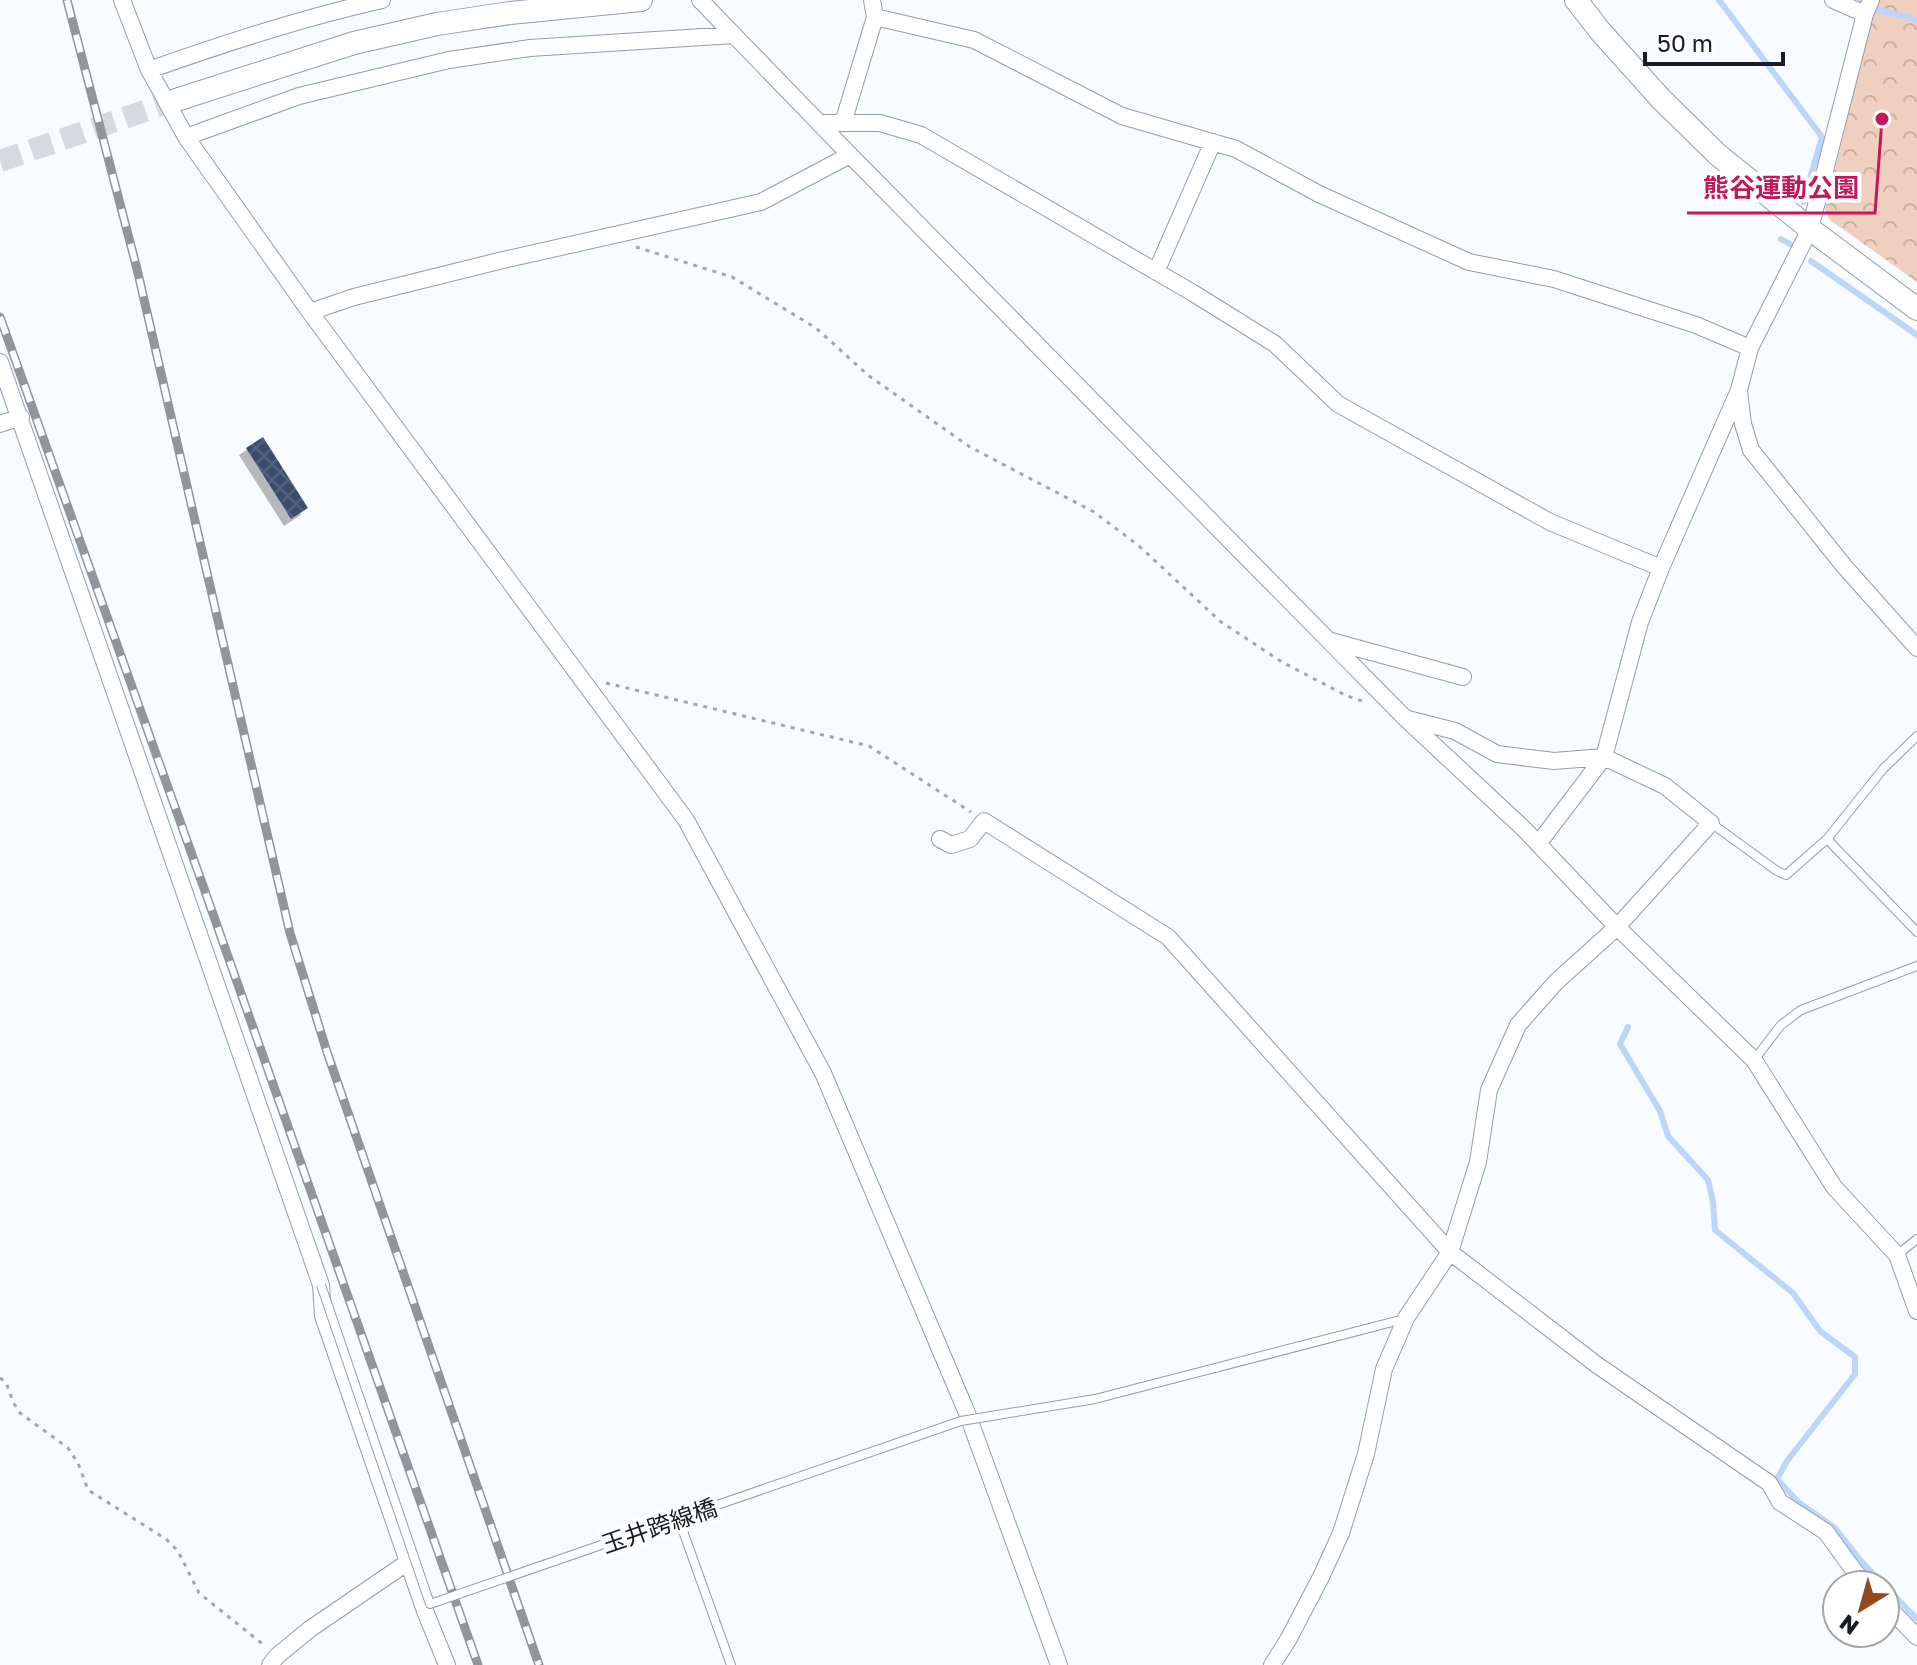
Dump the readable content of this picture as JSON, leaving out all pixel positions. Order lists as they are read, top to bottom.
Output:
{
  "streets": {
    "lane": ["玉井跨線橋"]
  },
  "places": ["熊谷運動公園"],
  "scale_bar": "50 m",
  "north": "bottom left"
}
